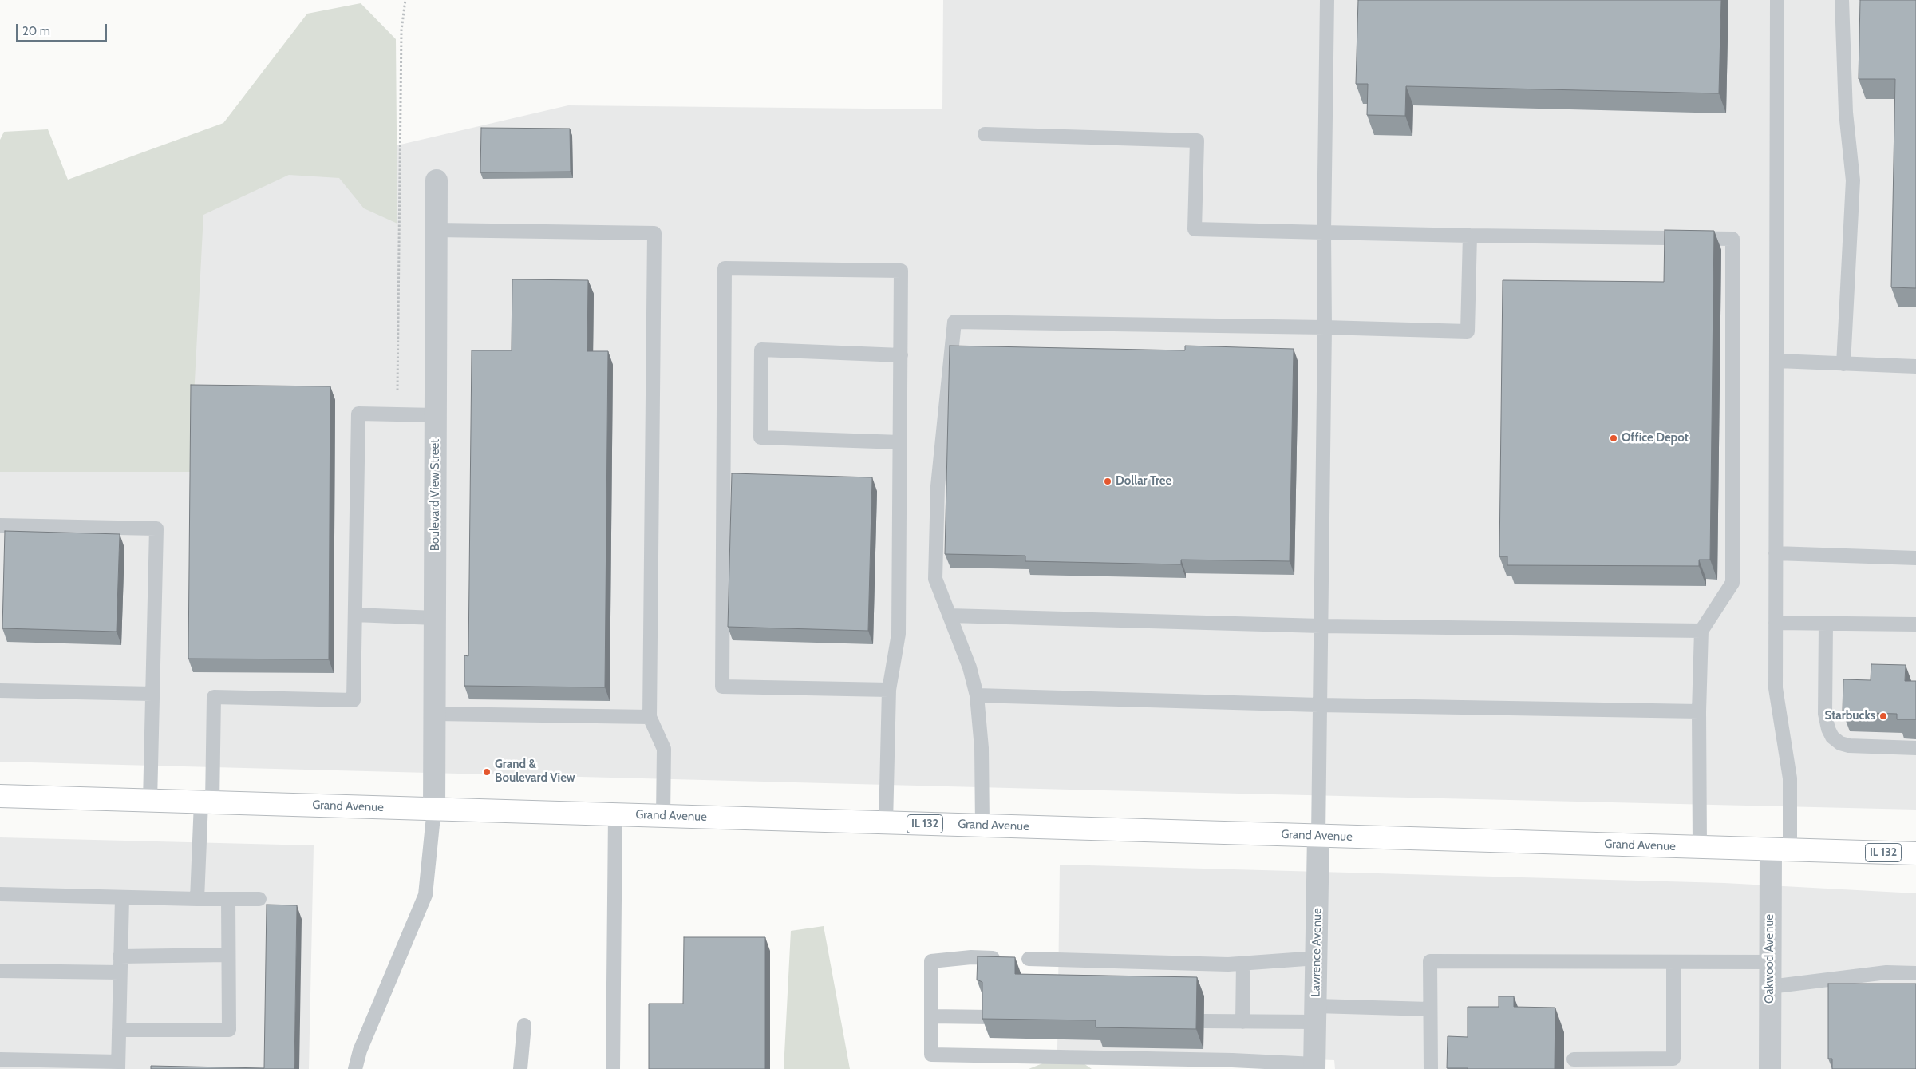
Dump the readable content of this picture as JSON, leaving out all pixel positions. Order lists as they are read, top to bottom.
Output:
{
  "streets": {
    "main road": ["Grand Avenue", "IL 132"],
    "street": ["Boulevard View Street", "Lawrence Avenue", "Oakwood Avenue"]
  },
  "crossings": [
    ["Boulevard View Street", "Grand Avenue"],
    ["Grand Avenue", "Lawrence Avenue"],
    ["Grand Avenue", "Oakwood Avenue"]
  ],
  "places": [
    "Office Depot",
    "Dollar Tree",
    "Starbucks",
    "Grand & Boulevard View"
  ],
  "scale_bar": "20 m"
}
